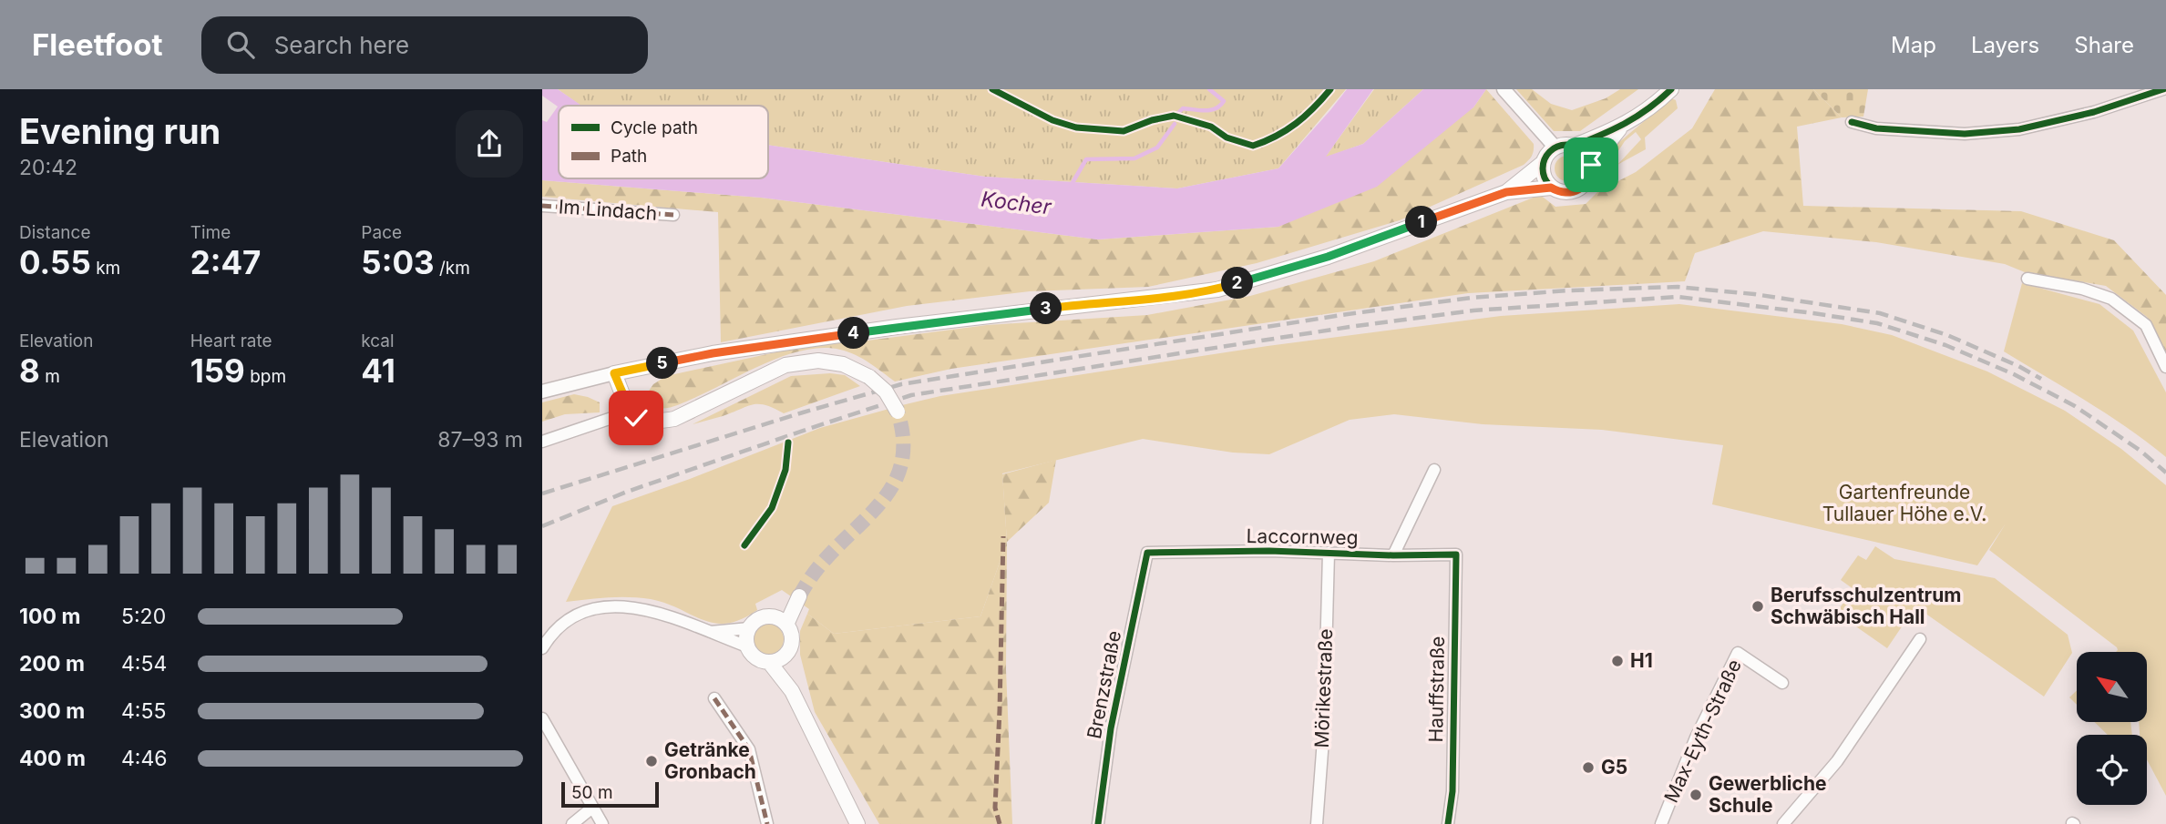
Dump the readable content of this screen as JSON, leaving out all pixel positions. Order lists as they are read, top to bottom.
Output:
{
  "streets": {
    "street": [
      "Im Lindach",
      "Laccornweg",
      "Brenzstraße",
      "Mörikestraße",
      "Hauffstraße",
      "Max-Eyth-Straße"
    ]
  },
  "crossings": [
    ["Laccornweg", "Brenzstraße"],
    ["Laccornweg", "Mörikestraße"],
    ["Laccornweg", "Hauffstraße"]
  ],
  "water": ["Kocher"],
  "parks": ["Gartenfreunde Tullauer Höhe e.V."],
  "places": [
    "Berufsschulzentrum Schwäbisch Hall",
    "H1",
    "Getränke Gronbach",
    "G5",
    "Gewerbliche Schule"
  ],
  "legend": ["Cycle path", "Path"],
  "scale_bar": "50 m",
  "north": "top left",
  "page": {
    "header": "Fleetfoot",
    "search": "Search here",
    "nav": ["Map", "Layers", "Share"],
    "heading": ["Evening run", "20:42"],
    "stats": [
      ["Distance", "0.55 km"],
      ["Time", "2:47"],
      ["Pace", "5:03 /km"],
      ["Elevation", "8 m"],
      ["Heart rate", "159 bpm"],
      ["kcal", "41"]
    ],
    "pins": [
      "1",
      "2",
      "3",
      "4",
      "5"
    ],
    "chart": ["Elevation", "87–93 m"],
    "list": [
      {
        "name": "100 m",
        "note": "5:20"
      },
      {
        "name": "200 m",
        "note": "4:54"
      },
      {
        "name": "300 m",
        "note": "4:55"
      },
      {
        "name": "400 m",
        "note": "4:46"
      }
    ],
    "scale": "50 m"
  }
}
